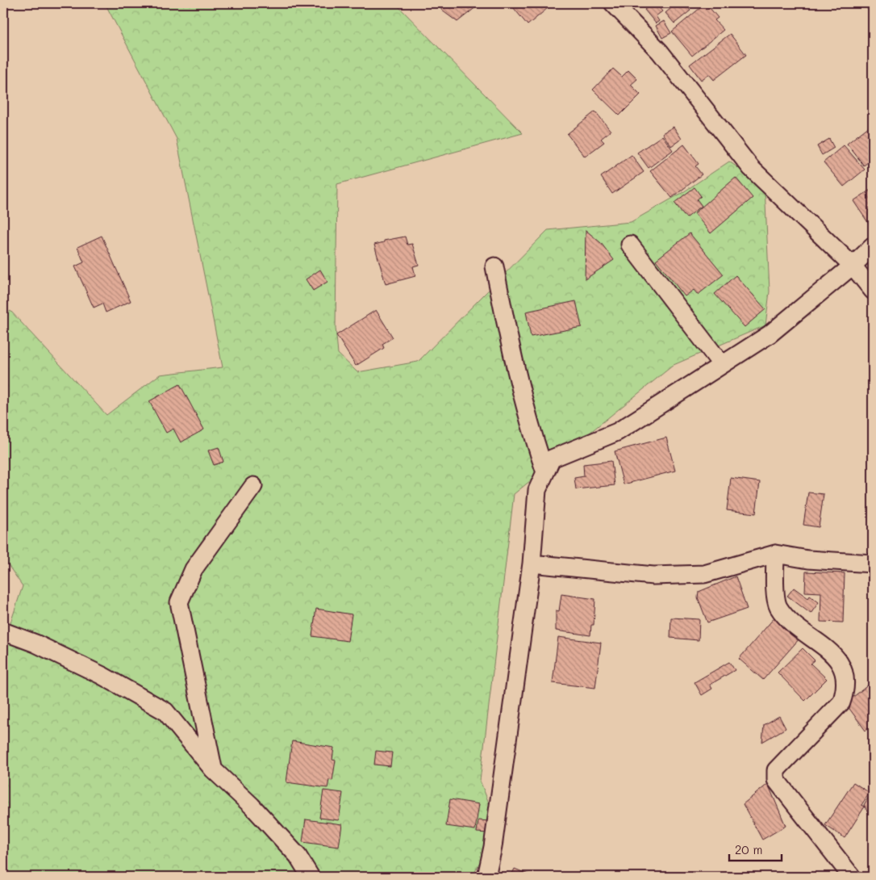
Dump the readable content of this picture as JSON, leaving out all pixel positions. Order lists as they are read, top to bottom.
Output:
{
  "scale_bar": "20 m"
}
